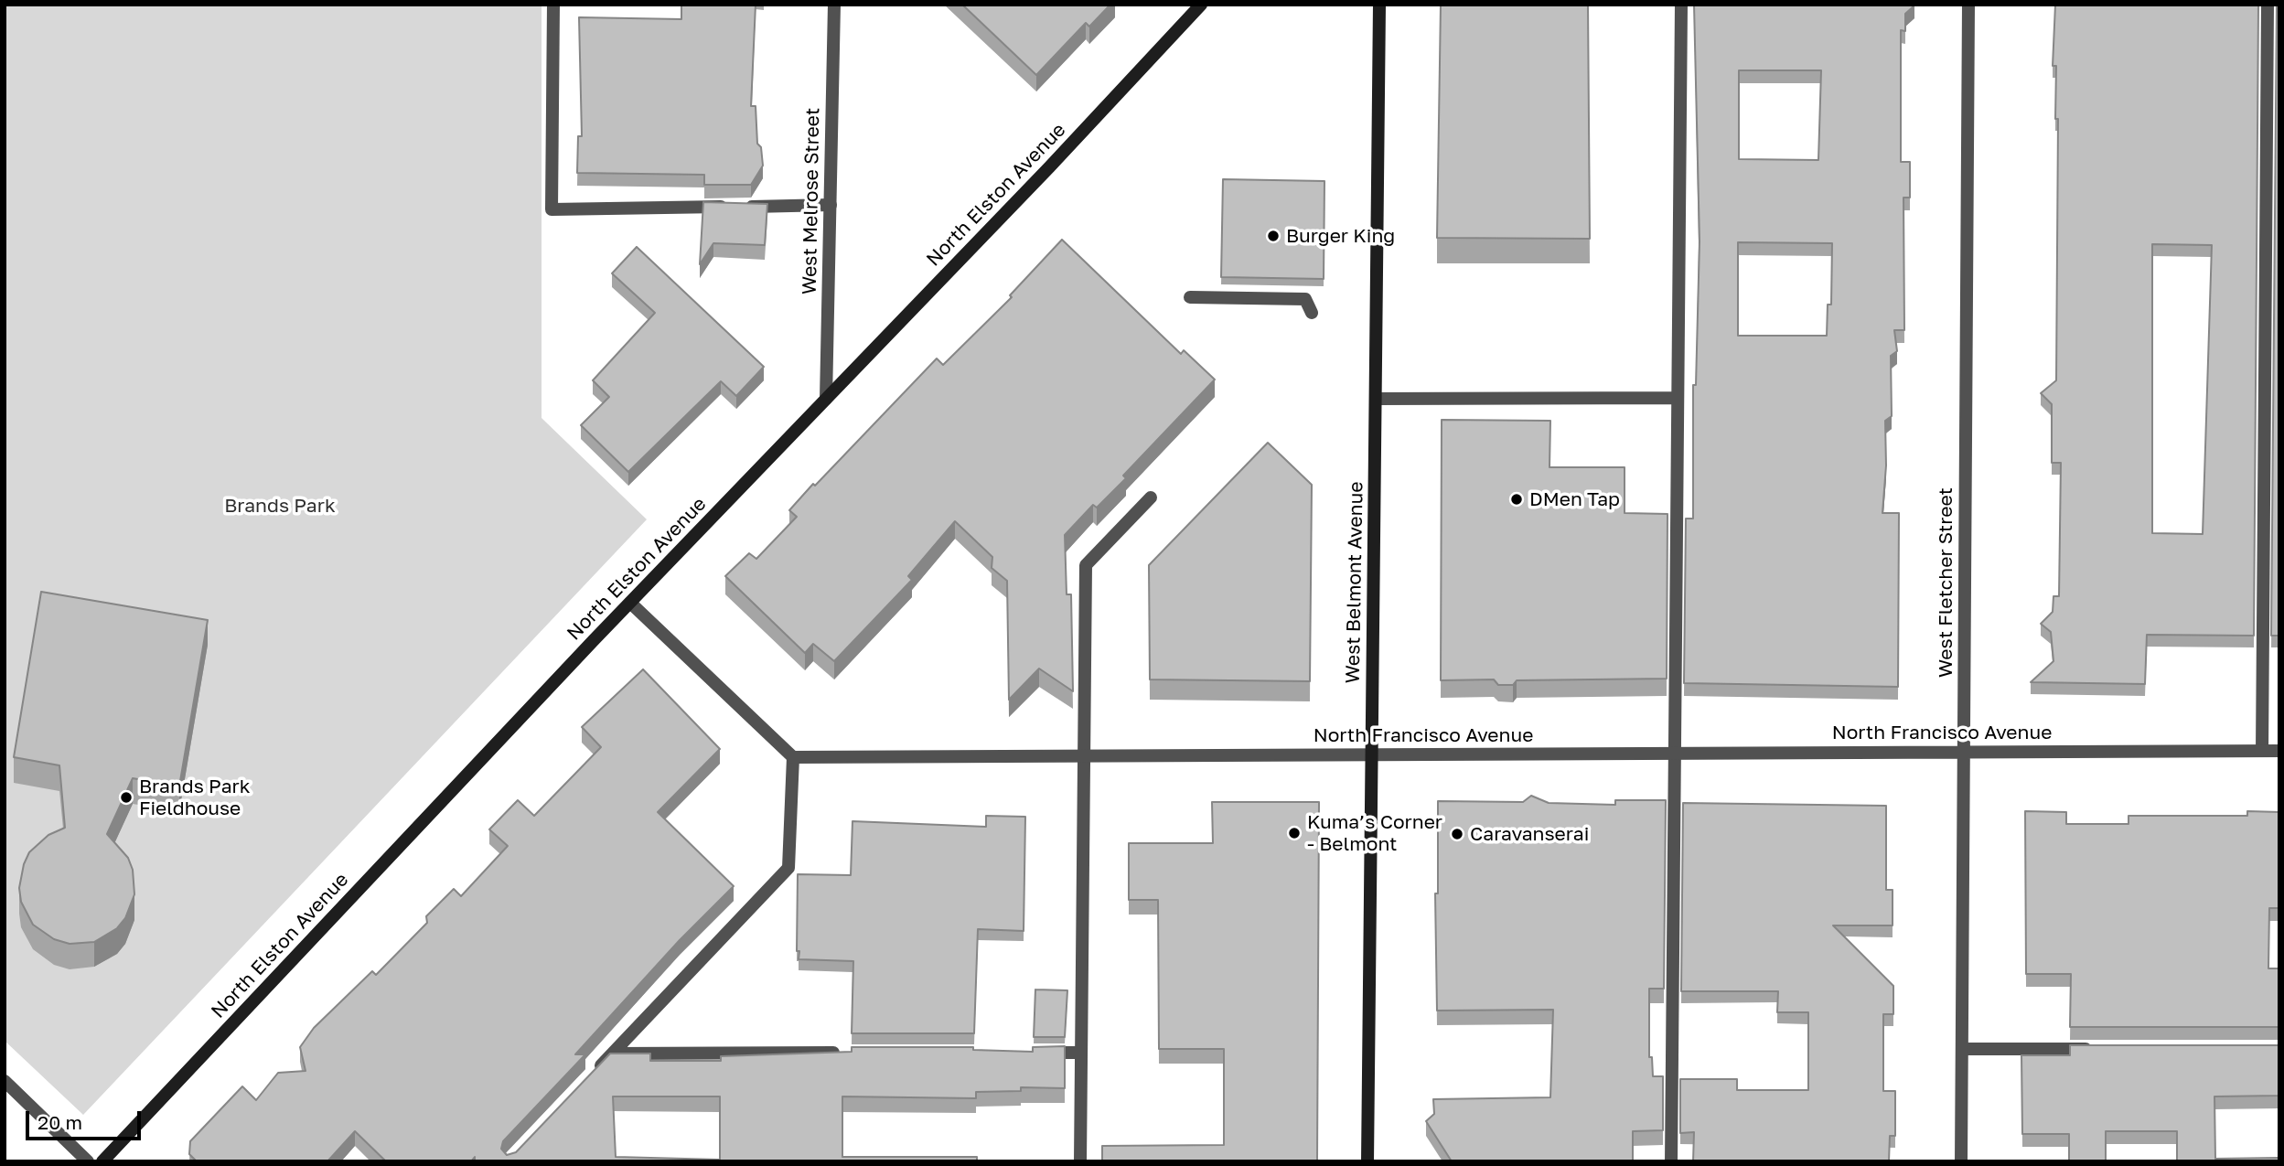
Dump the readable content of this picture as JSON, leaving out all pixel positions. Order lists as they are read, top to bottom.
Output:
{
  "streets": {
    "main road": ["North Elston Avenue", "West Belmont Avenue"],
    "street": ["West Melrose Street", "West Fletcher Street", "North Francisco Avenue"]
  },
  "crossings": [
    ["North Elston Avenue", "West Melrose Street"],
    ["West Belmont Avenue", "North Francisco Avenue"],
    ["West Fletcher Street", "North Francisco Avenue"]
  ],
  "parks": ["Brands Park"],
  "places": [
    "Burger King",
    "DMen Tap",
    "Brands Park Fieldhouse",
    "Kuma’s Corner - Belmont",
    "Caravanserai"
  ],
  "scale_bar": "20 m"
}
